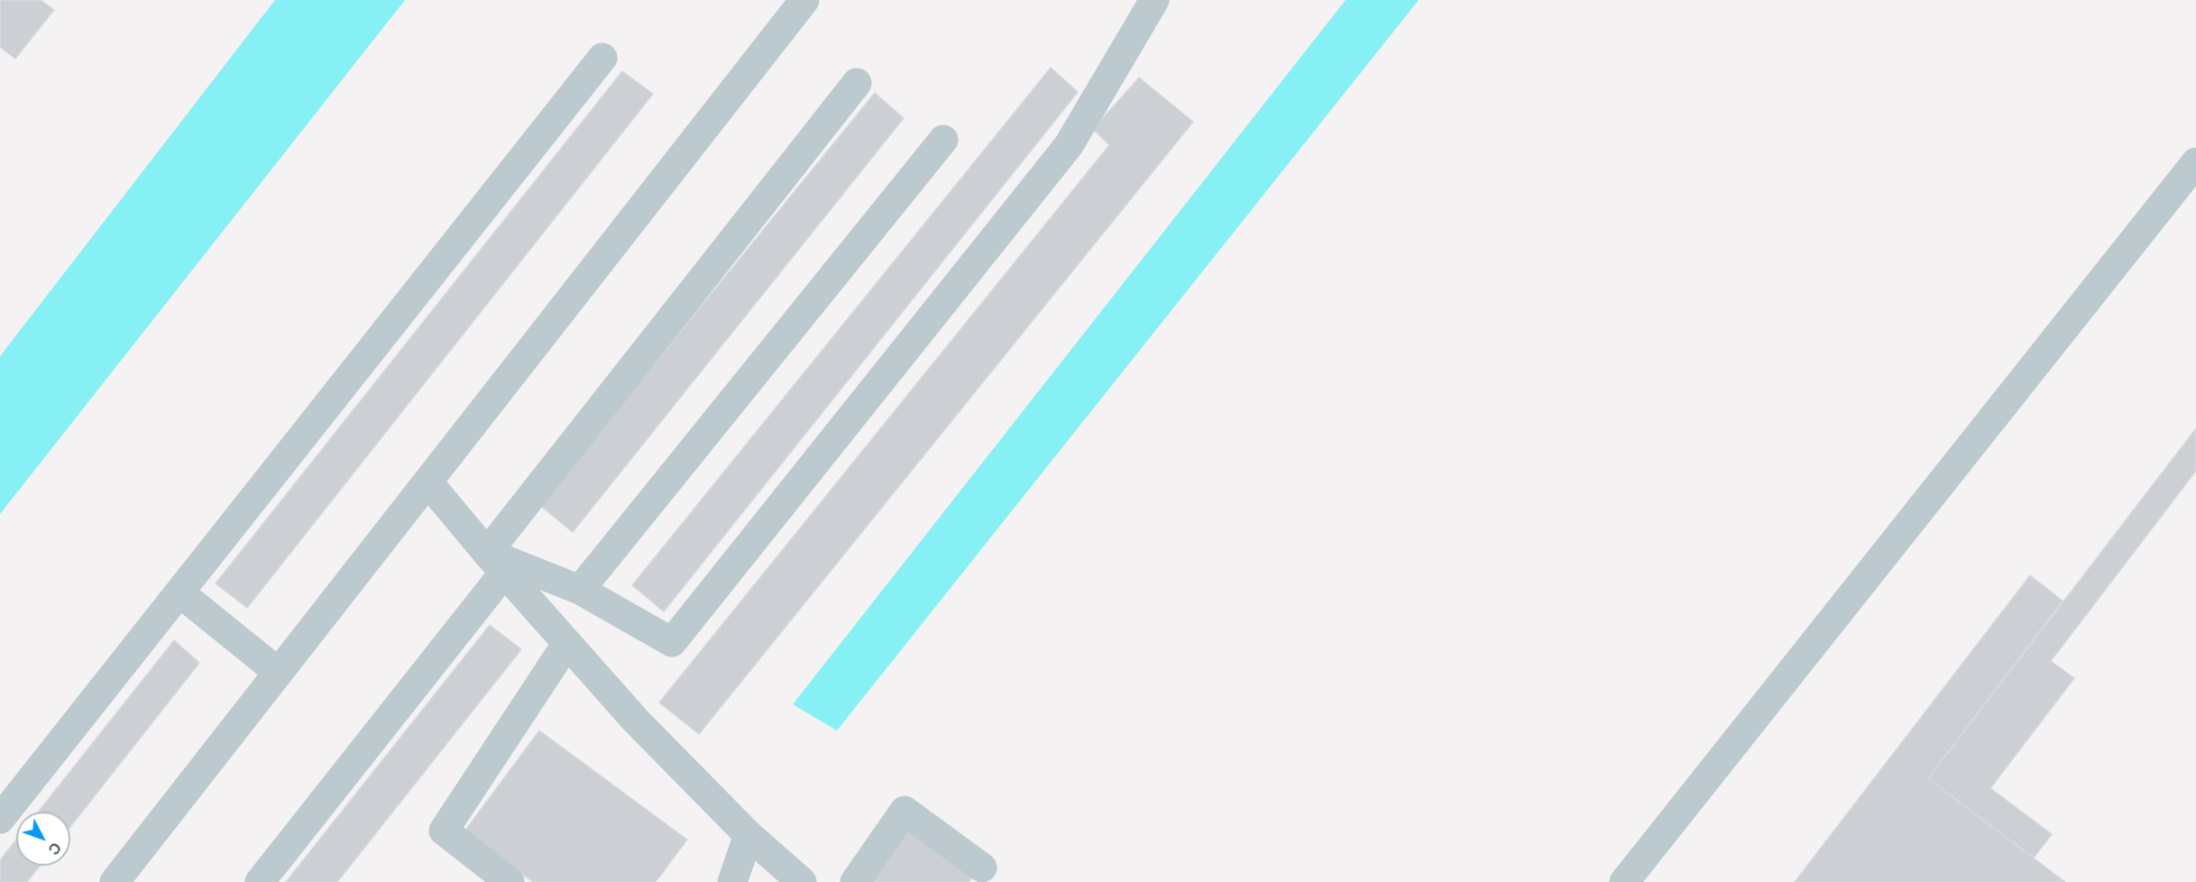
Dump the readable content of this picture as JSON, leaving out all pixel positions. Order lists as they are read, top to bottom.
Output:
{
  "north": "bottom right"
}
